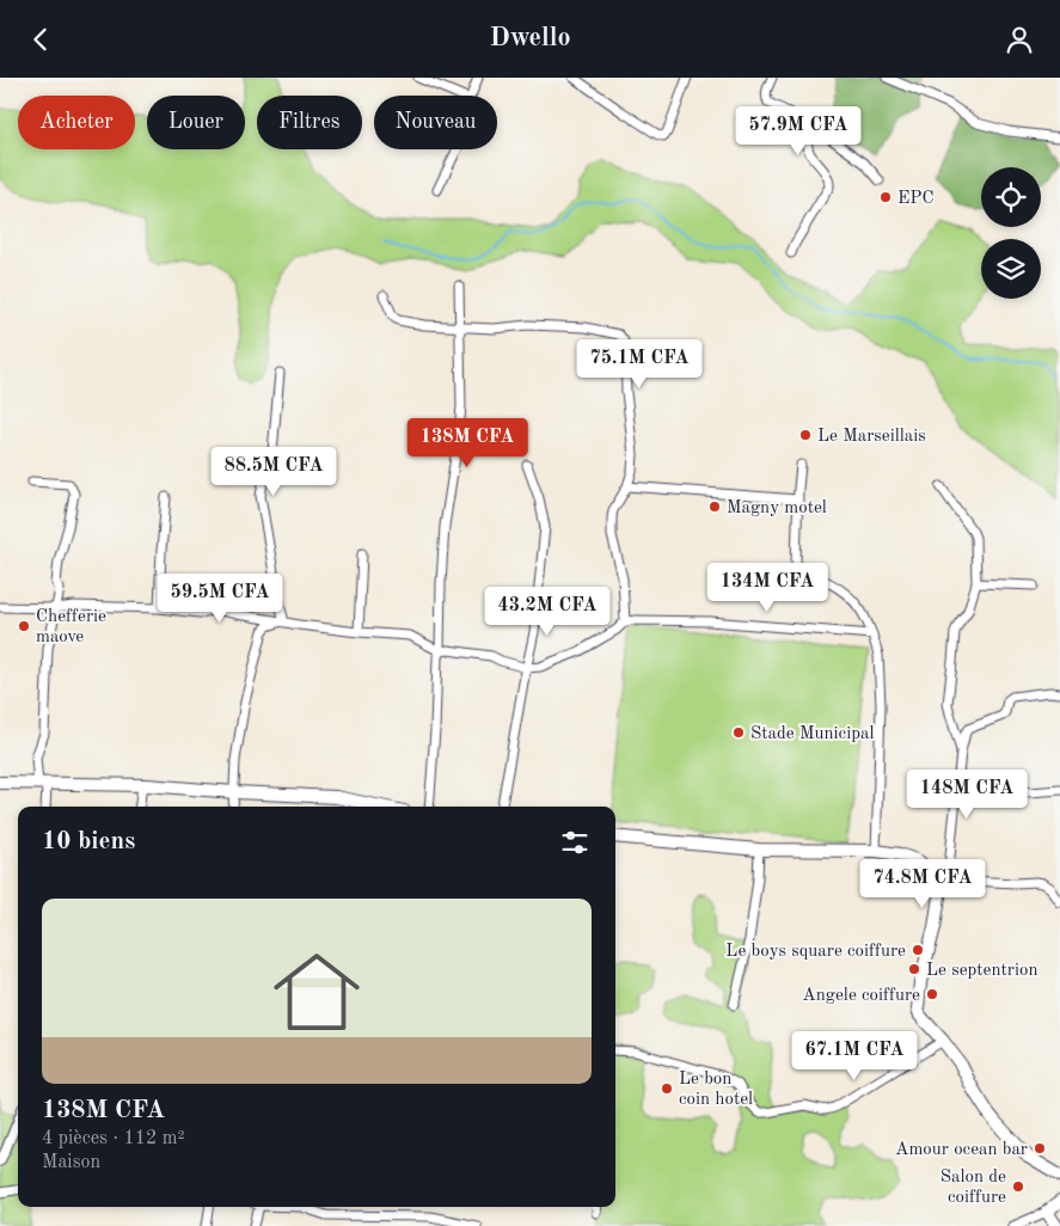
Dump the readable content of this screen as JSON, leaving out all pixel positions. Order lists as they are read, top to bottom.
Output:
{
  "places": [
    "EPC",
    "Le Marseillais",
    "Magny motel",
    "Chefferie maove",
    "Stade Municipal",
    "Le boys square coiffure",
    "Le septentrion",
    "Angele coiffure",
    "Le bon coin hotel",
    "Amour ocean bar",
    "Salon de coiffure"
  ],
  "page": {
    "header": "Dwello",
    "chip": [
      "Acheter",
      "Louer",
      "Filtres",
      "Nouveau"
    ],
    "price": [
      "57.9M CFA",
      "75.1M CFA",
      "138M CFA",
      "88.5M CFA",
      "134M CFA",
      "59.5M CFA",
      "43.2M CFA",
      "148M CFA",
      "74.8M CFA",
      "67.1M CFA"
    ],
    "heading": "10 biens",
    "list": [
      {
        "name": "138M CFA",
        "note": "4 pièces · 112 m² · Maison"
      }
    ]
  }
}
